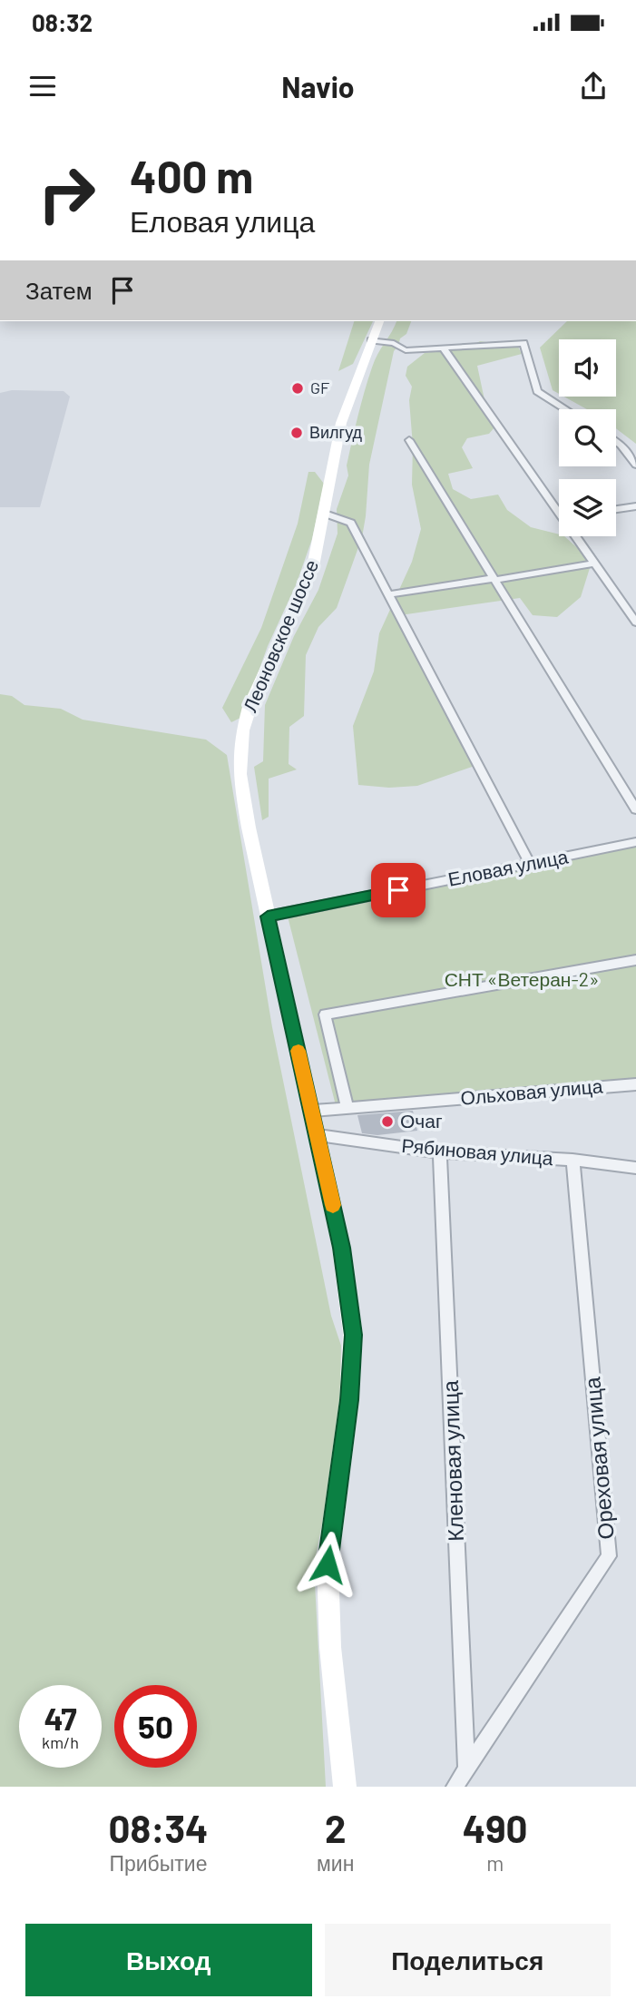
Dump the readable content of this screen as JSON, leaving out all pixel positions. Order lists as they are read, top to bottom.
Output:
{
  "streets": {
    "main road": ["Леоновское шоссе"],
    "street": [
      "Еловая улица",
      "Ольховая улица",
      "Рябиновая улица",
      "Ореховая улица",
      "Кленовая улица"
    ]
  },
  "crossings": [
    ["Леоновское шоссе", "Еловая улица"],
    ["Леоновское шоссе", "Ольховая улица"],
    ["Леоновское шоссе", "Рябиновая улица"],
    ["Рябиновая улица", "Ореховая улица"],
    ["Рябиновая улица", "Кленовая улица"],
    ["Ореховая улица", "Кленовая улица"]
  ],
  "parks": ["СНТ «Ветеран-2»"],
  "places": ["GF", "Вилгуд", "Очаг"],
  "page": {
    "status": "08:32",
    "header": "Navio",
    "turn": ["400 m", "Еловая улица"],
    "then": "Затем",
    "speed": "47 km/h",
    "limit": "50",
    "eta": [
      "08:34",
      "Прибытие",
      "2",
      "мин",
      "490",
      "m"
    ],
    "buttons": ["Выход", "Поделиться"]
  }
}
